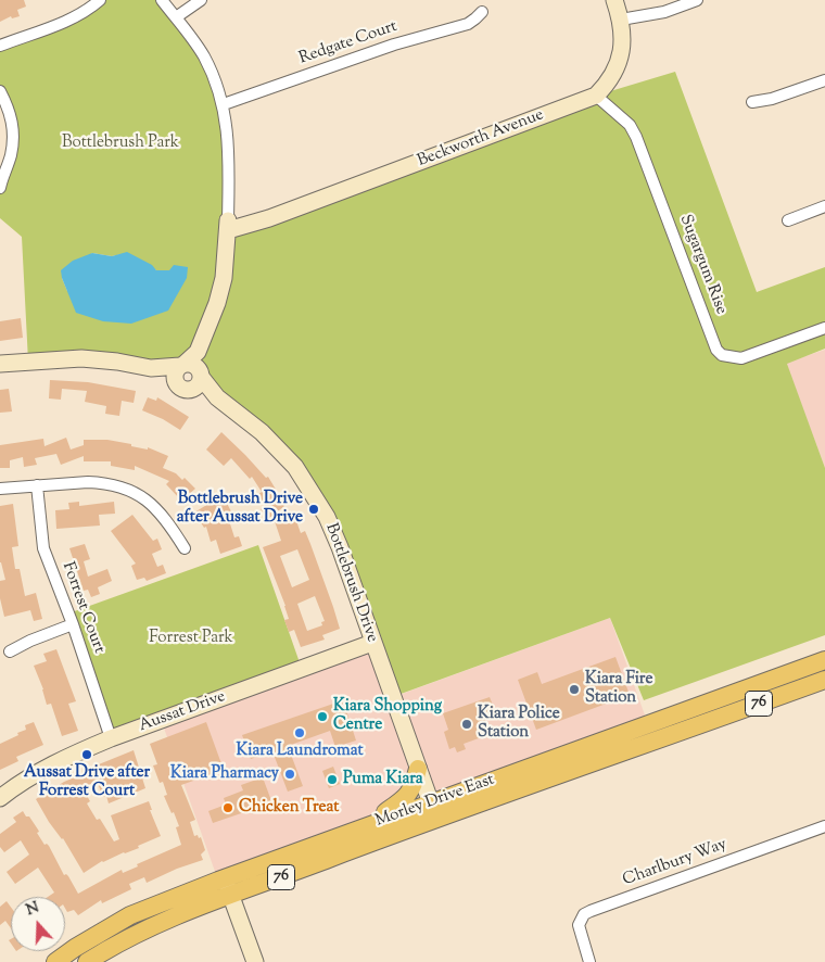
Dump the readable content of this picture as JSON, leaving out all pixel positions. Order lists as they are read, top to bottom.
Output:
{
  "streets": {
    "main road": ["76", "Morley Drive East"],
    "street": [
      "Redgate Court",
      "Beckworth Avenue",
      "Sugargum Rise",
      "Bottlebrush Drive",
      "Forrest Court",
      "Aussat Drive",
      "Charlbury Way"
    ]
  },
  "crossings": [
    ["Beckworth Avenue", "Sugargum Rise"],
    ["Bottlebrush Drive", "Aussat Drive"],
    ["Bottlebrush Drive", "Morley Drive East"],
    ["Forrest Court", "Aussat Drive"]
  ],
  "parks": ["Bottlebrush Park", "Forrest Park"],
  "places": [
    "Bottlebrush Drive after Aussat Drive",
    "Kiara Fire Station",
    "Kiara Shopping Centre",
    "Kiara Police Station",
    "Kiara Laundromat",
    "Aussat Drive after Forrest Court",
    "Kiara Pharmacy",
    "Puma Kiara",
    "Chicken Treat"
  ],
  "north": "top"
}
